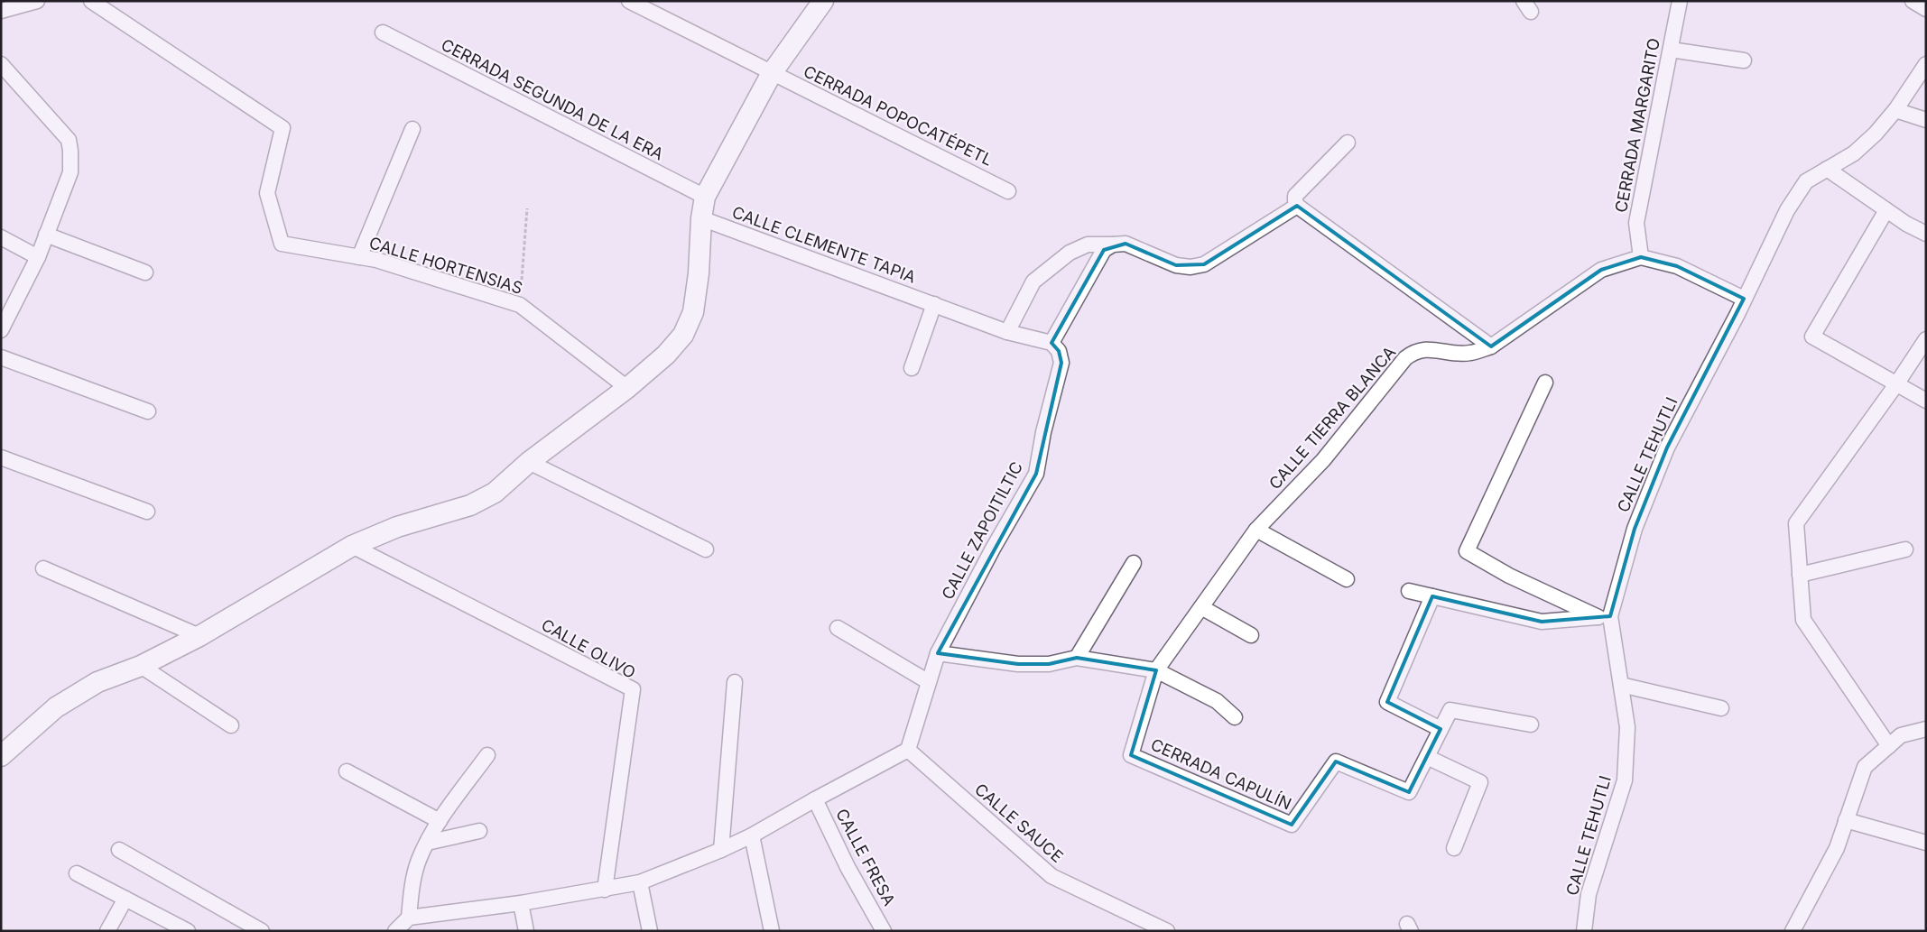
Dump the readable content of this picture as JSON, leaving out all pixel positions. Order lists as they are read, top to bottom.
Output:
{
  "streets": {
    "street": [
      "CERRADA SEGUNDA DE LA ERA",
      "CERRADA POPOCATÉPETL",
      "CERRADA MARGARITO",
      "CALLE CLEMENTE TAPIA",
      "CALLE HORTENSIAS",
      "CALLE TIERRA BLANCA",
      "CALLE TEHUTLI",
      "CALLE ZAPOITILTIC",
      "CALLE OLIVO",
      "CERRADA CAPULÍN",
      "CALLE SAUCE",
      "CALLE FRESA"
    ]
  },
  "crossings": [
    ["CERRADA MARGARITO", "CALLE TIERRA BLANCA"],
    ["CALLE TIERRA BLANCA", "CERRADA CAPULÍN"],
    ["CALLE ZAPOITILTIC", "CALLE SAUCE"]
  ]
}
